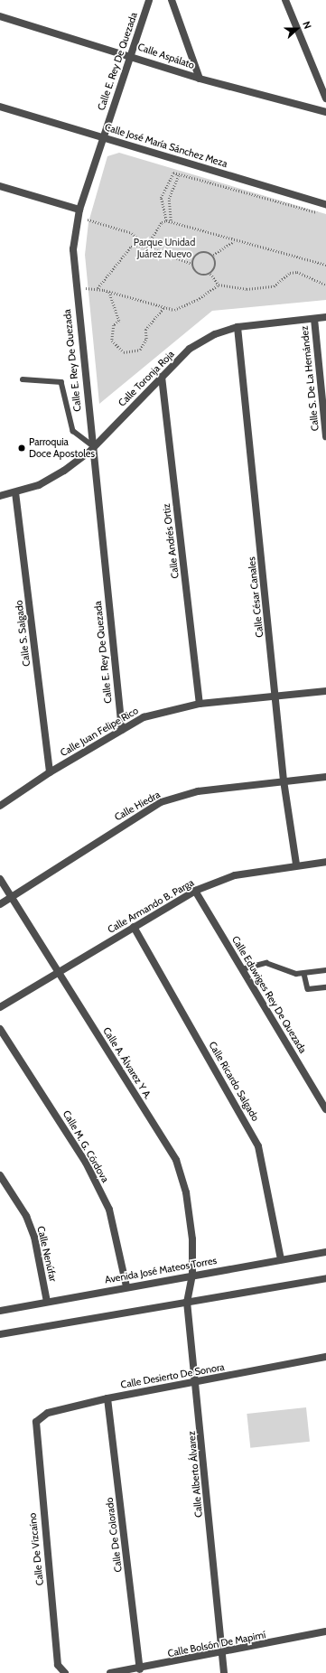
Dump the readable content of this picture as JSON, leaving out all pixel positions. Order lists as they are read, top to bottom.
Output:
{
  "streets": {
    "street": [
      "Calle Aspálato",
      "Calle E. Rey De Quezada",
      "Calle José María Sánchez Meza",
      "Calle Toronja Roja",
      "Calle S. De La Hernández",
      "Calle Andrés Ortiz",
      "Calle César Canales",
      "Calle S. Salgado",
      "Calle Juan Felipe Rico",
      "Calle Hiedra",
      "Calle Armando B. Parga",
      "Calle Eduwiges Rey De Quezada",
      "Calle A. Álvarez Y A.",
      "Calle Ricardo Salgado",
      "Calle M. G. Córdova",
      "Calle Nenúfar",
      "Avenida José Mateos Torres",
      "Calle Desierto De Sonora",
      "Calle Alberto Álvarez",
      "Calle De Colorado",
      "Calle De Vizcaíno",
      "Calle Bolsón De Mapimí"
    ]
  },
  "crossings": [
    ["Calle Aspálato", "Calle E. Rey De Quezada"],
    ["Calle E. Rey De Quezada", "Calle José María Sánchez Meza"],
    ["Calle E. Rey De Quezada", "Calle Toronja Roja"],
    ["Calle E. Rey De Quezada", "Calle Juan Felipe Rico"],
    ["Calle Toronja Roja", "Calle S. De La Hernández"],
    ["Calle Toronja Roja", "Calle Andrés Ortiz"],
    ["Calle Toronja Roja", "Calle César Canales"],
    ["Calle Toronja Roja", "Calle S. Salgado"],
    ["Calle Andrés Ortiz", "Calle Juan Felipe Rico"],
    ["Calle César Canales", "Calle Juan Felipe Rico"],
    ["Calle César Canales", "Calle Hiedra"],
    ["Calle César Canales", "Calle Armando B. Parga"],
    ["Calle S. Salgado", "Calle Juan Felipe Rico"],
    ["Calle Hiedra", "Calle A. Álvarez Y A."],
    ["Calle Armando B. Parga", "Calle Eduwiges Rey De Quezada"],
    ["Calle Armando B. Parga", "Calle A. Álvarez Y A."],
    ["Calle Armando B. Parga", "Calle Ricardo Salgado"],
    ["Calle A. Álvarez Y A.", "Avenida José Mateos Torres"],
    ["Calle A. Álvarez Y A.", "Calle Alberto Álvarez"],
    ["Calle Ricardo Salgado", "Avenida José Mateos Torres"],
    ["Calle M. G. Córdova", "Avenida José Mateos Torres"],
    ["Calle Nenúfar", "Avenida José Mateos Torres"],
    ["Avenida José Mateos Torres", "Calle Alberto Álvarez"],
    ["Calle Desierto De Sonora", "Calle Alberto Álvarez"],
    ["Calle Desierto De Sonora", "Calle De Colorado"],
    ["Calle Desierto De Sonora", "Calle De Vizcaíno"],
    ["Calle Alberto Álvarez", "Calle Bolsón De Mapimí"],
    ["Calle De Colorado", "Calle Bolsón De Mapimí"]
  ],
  "parks": ["Parque Unidad Juárez Nuevo"],
  "places": ["Parroquia Doce Apostoles"],
  "north": "right"
}
